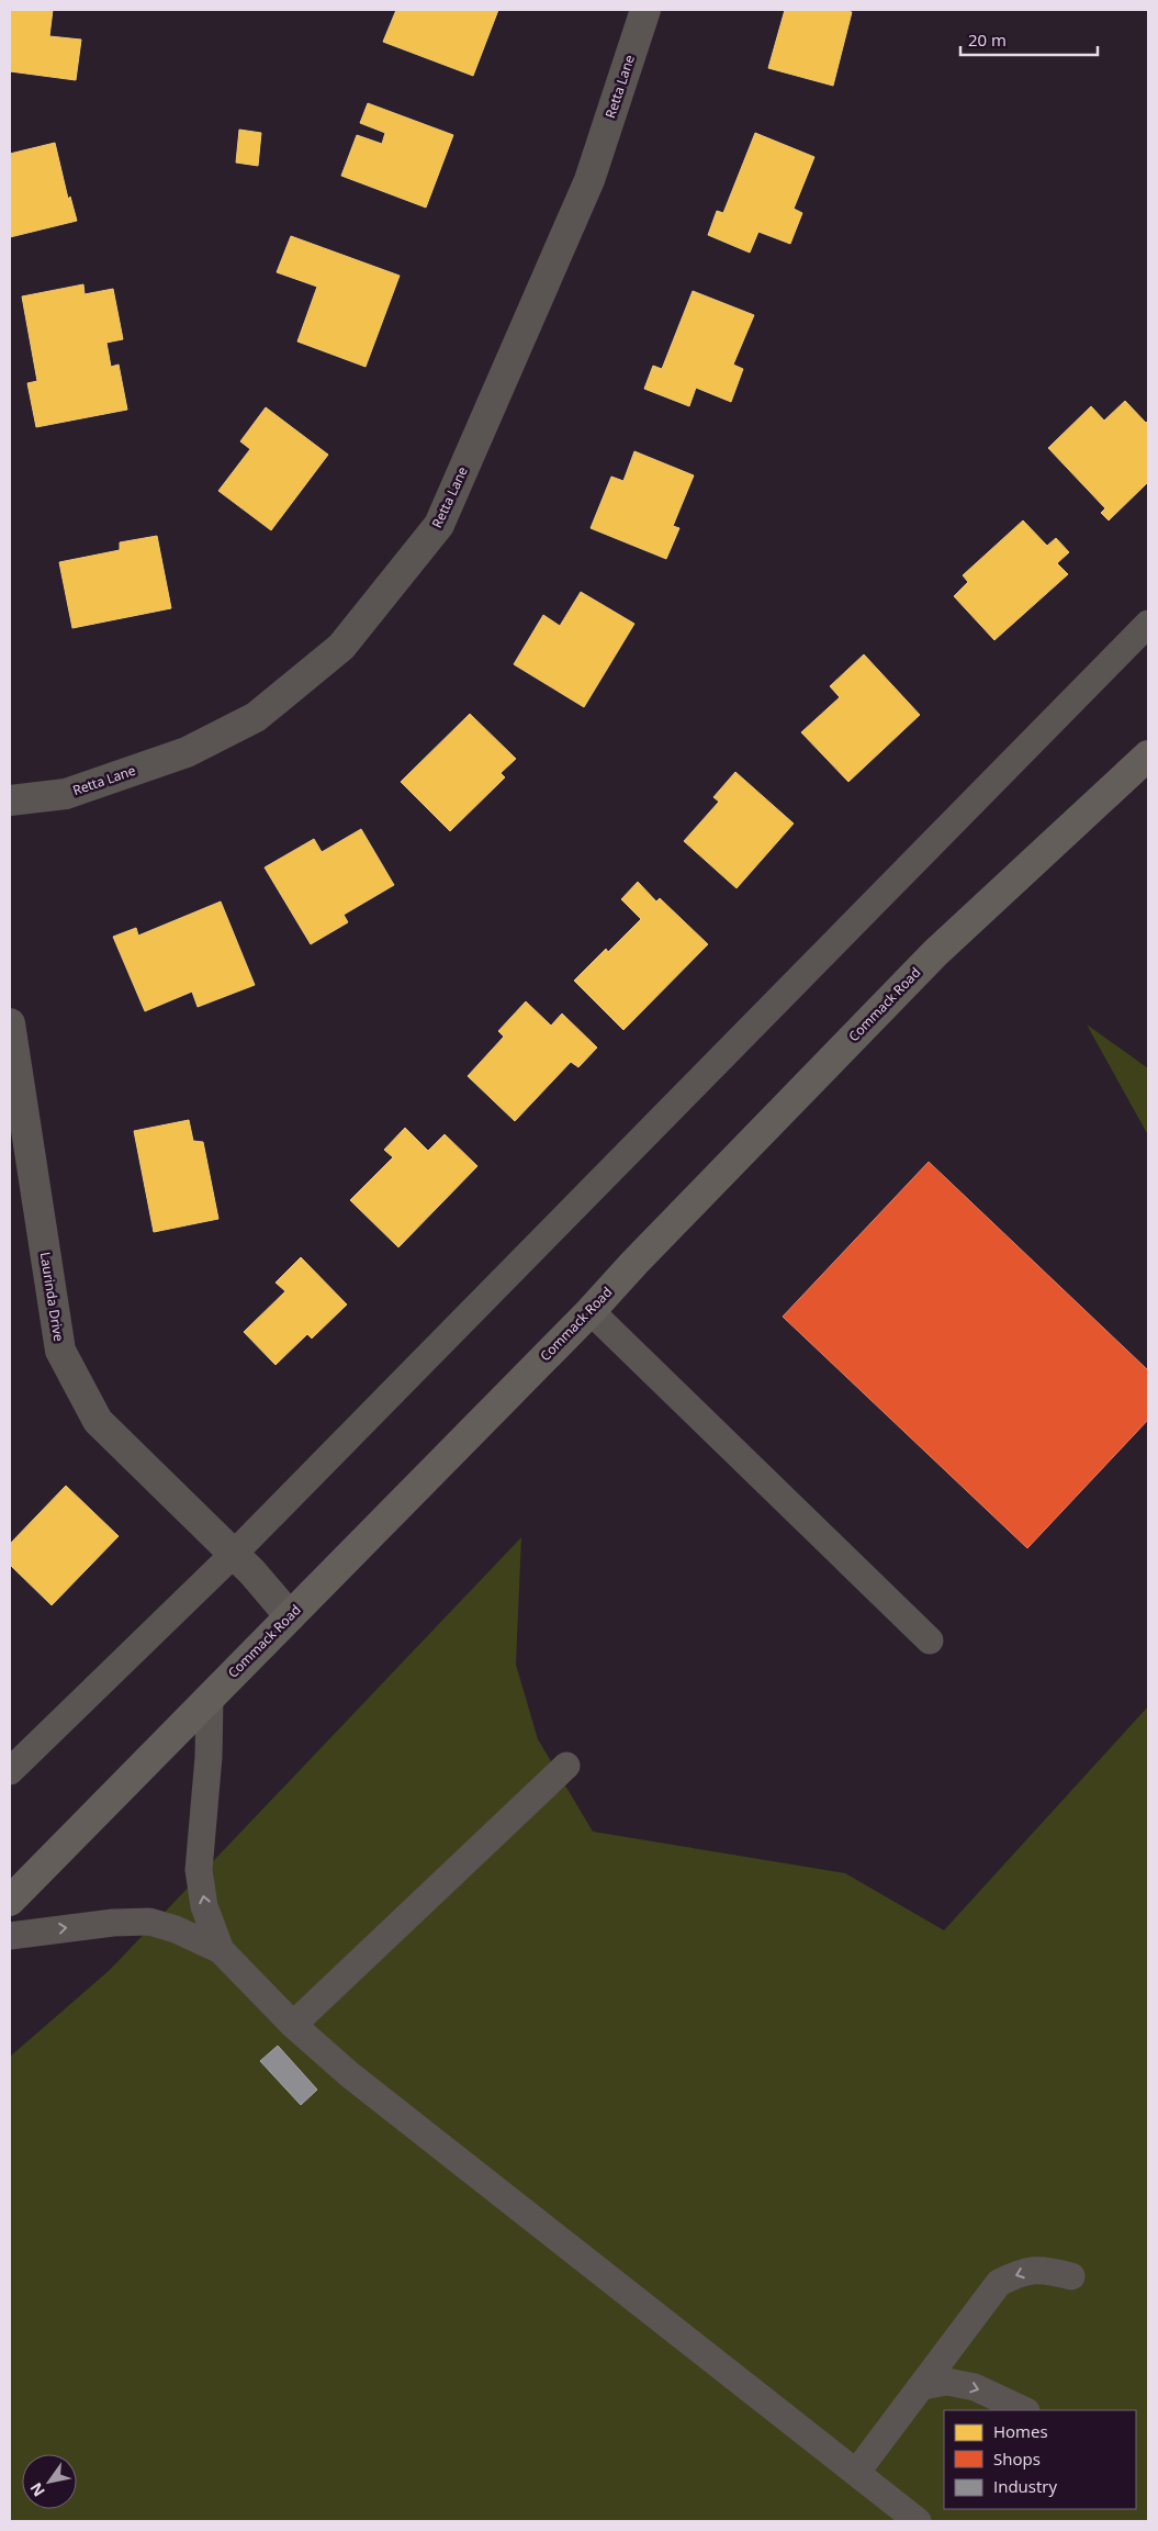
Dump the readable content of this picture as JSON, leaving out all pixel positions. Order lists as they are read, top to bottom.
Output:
{
  "streets": {
    "main road": ["Commack Road"],
    "street": ["Retta Lane", "Laurinda Drive"]
  },
  "crossings": [
    ["Commack Road", "Laurinda Drive"]
  ],
  "legend": ["Homes", "Shops", "Industry"],
  "scale_bar": "20 m",
  "north": "bottom left"
}
